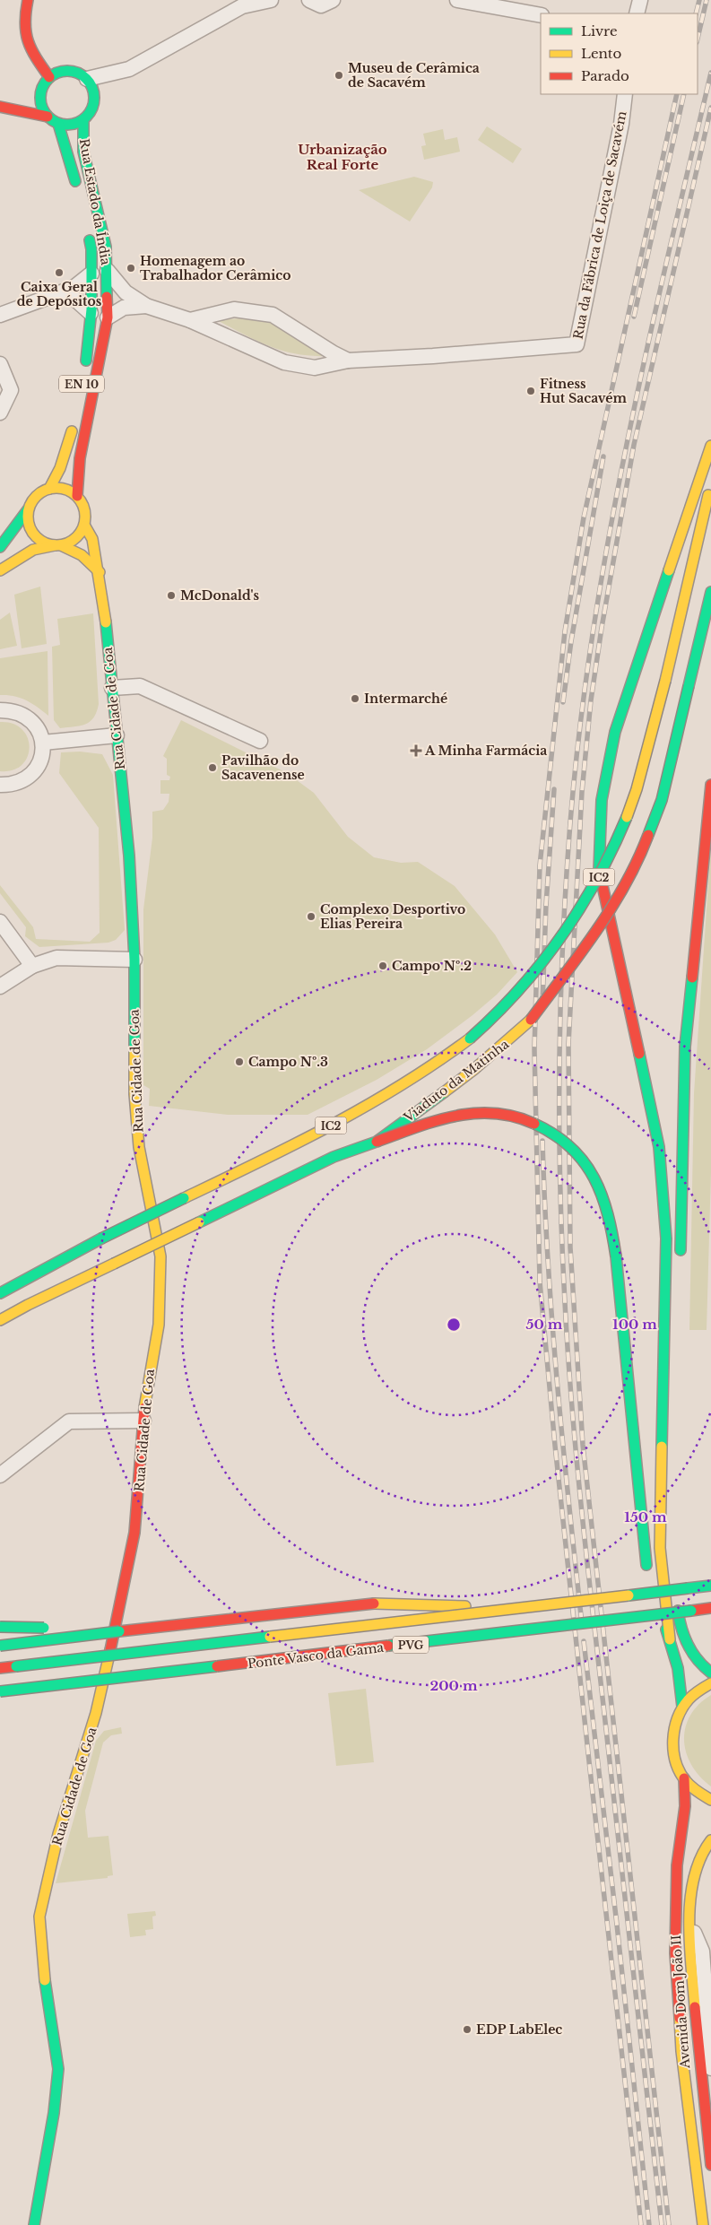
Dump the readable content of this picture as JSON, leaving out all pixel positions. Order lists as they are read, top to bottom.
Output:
{
  "streets": {
    "main road": [
      "Rua Estado da Índia",
      "EN 10",
      "Rua Cidade de Goa",
      "IC2",
      "Viaduto da Matinha",
      "PVG",
      "Ponte Vasco da Gama",
      "Avenida Dom João II"
    ],
    "street": ["Rua da Fábrica de Loiça de Sacavém"]
  },
  "crossings": [
    ["Rua Estado da Índia", "Rua da Fábrica de Loiça de Sacavém"],
    ["Rua Estado da Índia", "EN 10"],
    ["Rua Estado da Índia", "Rua Cidade de Goa"],
    ["EN 10", "Rua Cidade de Goa"],
    ["IC2", "Viaduto da Matinha"]
  ],
  "districts": ["Urbanização Real Forte"],
  "places": {
    "other": [
      "Museu de Cerâmica de Sacavém",
      "Homenagem ao Trabalhador Cerâmico",
      "Caixa Geral de Depósitos",
      "Fitness Hut Sacavém",
      "McDonald's",
      "Intermarché",
      "Pavilhão do Sacavenense",
      "Complexo Desportivo Elias Pereira",
      "Campo Nº.2",
      "Campo Nº.3",
      "EDP LabElec"
    ],
    "health": ["A Minha Farmácia"]
  },
  "legend": ["Livre", "Lento", "Parado"],
  "rings": [
    "50 m",
    "100 m",
    "150 m",
    "200 m"
  ]
}
